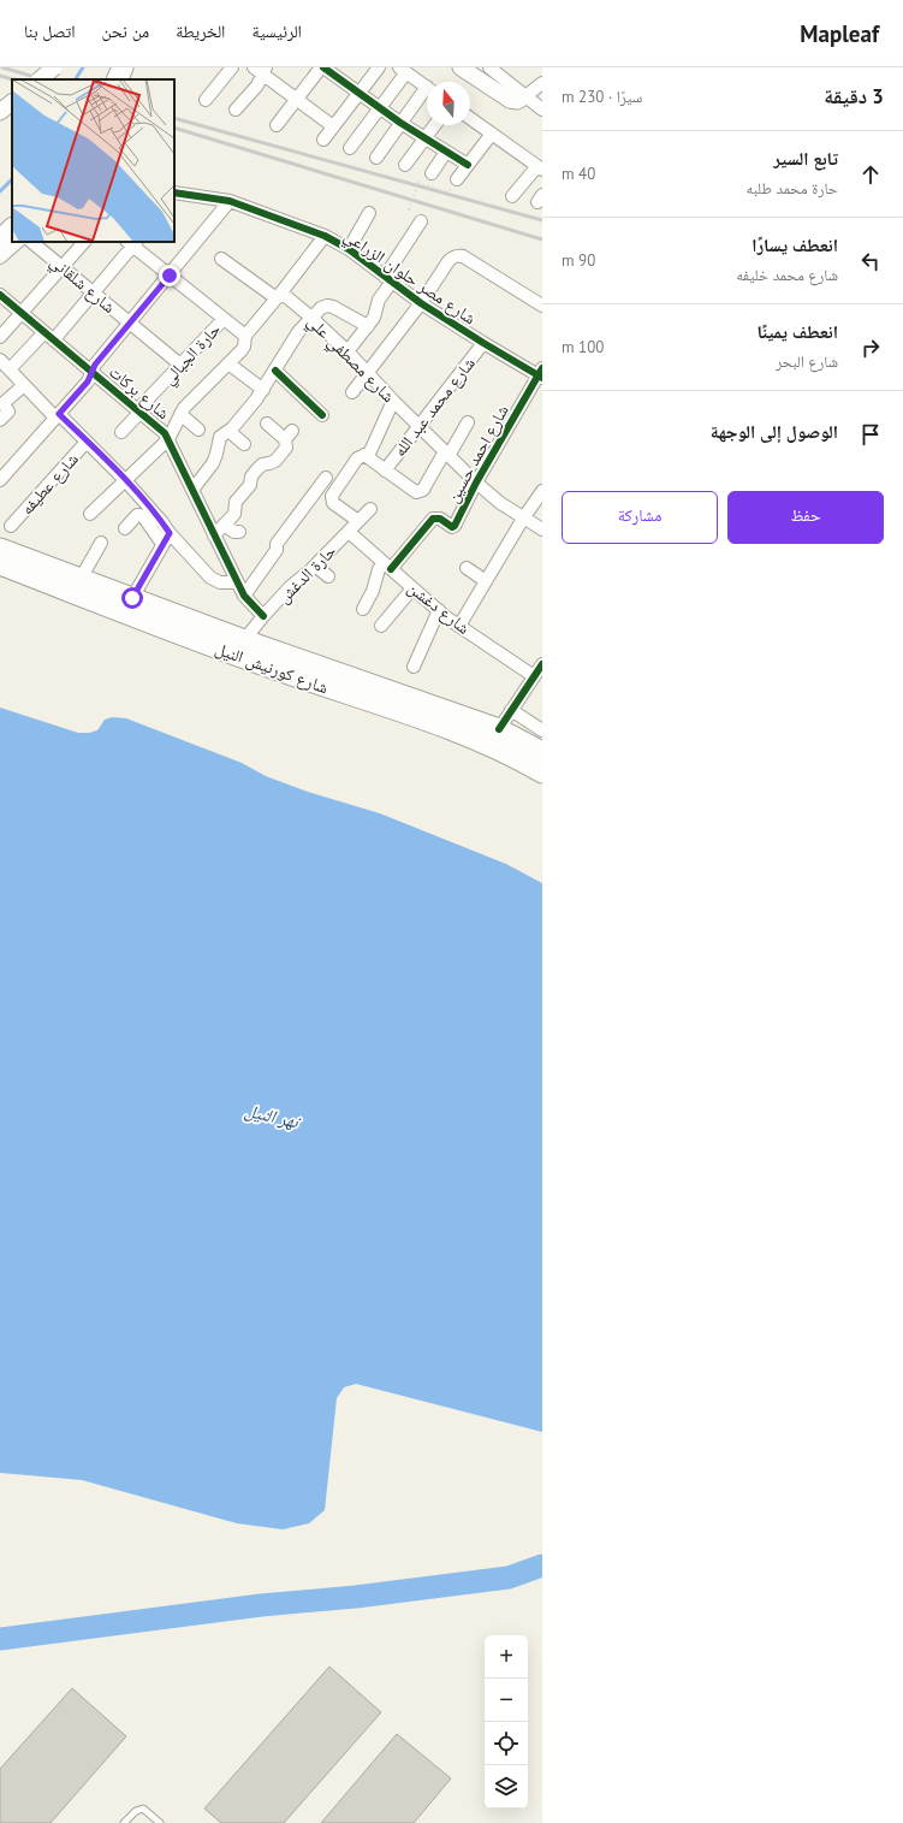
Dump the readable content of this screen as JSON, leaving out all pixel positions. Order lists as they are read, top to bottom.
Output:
{
  "streets": {
    "highway": ["شارع كورنيش النيل"],
    "street": [
      "شارع مصر حلوان الزراعي",
      "شارع شلقاني",
      "حارة الجبالي",
      "شارع مصطفي علي",
      "شارع بركات",
      "شارع محمد عبد الله",
      "شارع احمد حسين",
      "شارع عطيفه",
      "حارة الدغش",
      "شارع دغشن"
    ]
  },
  "crossings": [
    ["شارع مصر حلوان الزراعي", "شارع محمد عبد الله"],
    ["شارع مصر حلوان الزراعي", "شارع احمد حسين"],
    ["شارع شلقاني", "حارة الجبالي"],
    ["حارة الجبالي", "شارع بركات"],
    ["شارع مصطفي علي", "شارع محمد عبد الله"],
    ["شارع مصطفي علي", "شارع احمد حسين"],
    ["شارع بركات", "حارة الدغش"],
    ["شارع احمد حسين", "شارع دغشن"],
    ["حارة الدغش", "شارع دغشن"],
    ["حارة الدغش", "شارع كورنيش النيل"]
  ],
  "water": ["نهر النيل"],
  "north": "top",
  "page": {
    "header": "Mapleaf",
    "nav": [
      "الرئيسية",
      "الخريطة",
      "من نحن",
      "اتصل بنا"
    ],
    "heading": ["3 دقيقة", "سيرًا · 230 m"],
    "list": [
      ["تابع السير", "حارة محمد طلبه", "40 m"],
      ["انعطف يسارًا", "شارع محمد خليفه", "90 m"],
      ["انعطف يمينًا", "شارع البحر", "100 m"],
      "الوصول إلى الوجهة"
    ],
    "buttons": ["حفظ", "مشاركة"],
    "map_buttons": ["+", "−"]
  }
}
